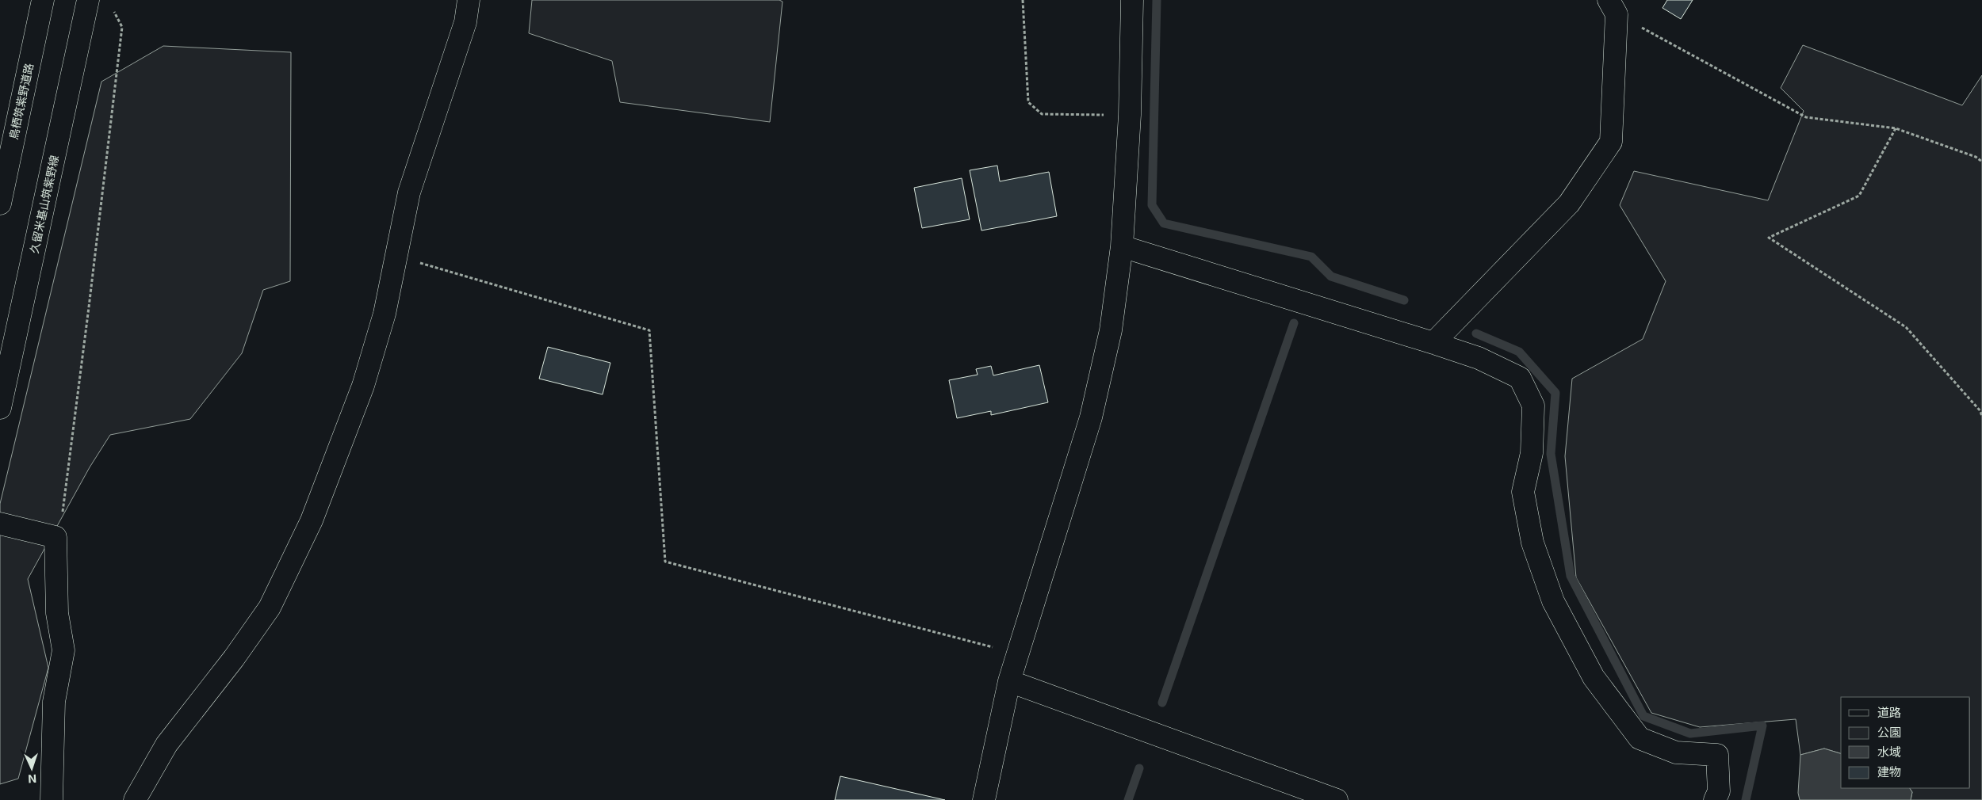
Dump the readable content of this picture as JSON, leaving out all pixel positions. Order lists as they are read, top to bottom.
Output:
{
  "streets": {
    "street": ["鳥栖筑紫野道路", "久留米基山筑紫野線"]
  },
  "legend": [
    "道路",
    "公園",
    "水域",
    "建物"
  ],
  "north": "bottom"
}
